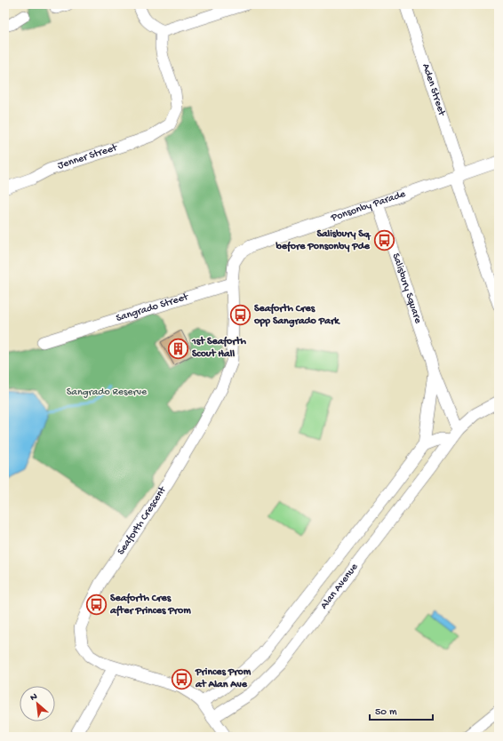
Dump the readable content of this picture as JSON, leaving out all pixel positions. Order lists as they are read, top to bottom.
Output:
{
  "streets": {
    "street": [
      "Aden Street",
      "Jenner Street",
      "Ponsonby Parade",
      "Salisbury Square",
      "Sangrado Street",
      "Seaforth Crescent",
      "Alan Avenue"
    ]
  },
  "crossings": [
    ["Aden Street", "Ponsonby Parade"],
    ["Ponsonby Parade", "Salisbury Square"],
    ["Ponsonby Parade", "Sangrado Street"],
    ["Ponsonby Parade", "Seaforth Crescent"],
    ["Sangrado Street", "Seaforth Crescent"],
    ["Seaforth Crescent", "Alan Avenue"]
  ],
  "parks": ["Sangrado Reserve"],
  "places": {
    "bus stop": [
      "Salisbury Sq before Ponsonby Pde",
      "Seaforth Cres opp Sangrado Park",
      "Seaforth Cres after Princes Prom",
      "Princes Prom at Alan Ave"
    ],
    "building": ["1st Seaforth Scout Hall"]
  },
  "scale_bar": "50 m",
  "north": "top left"
}
